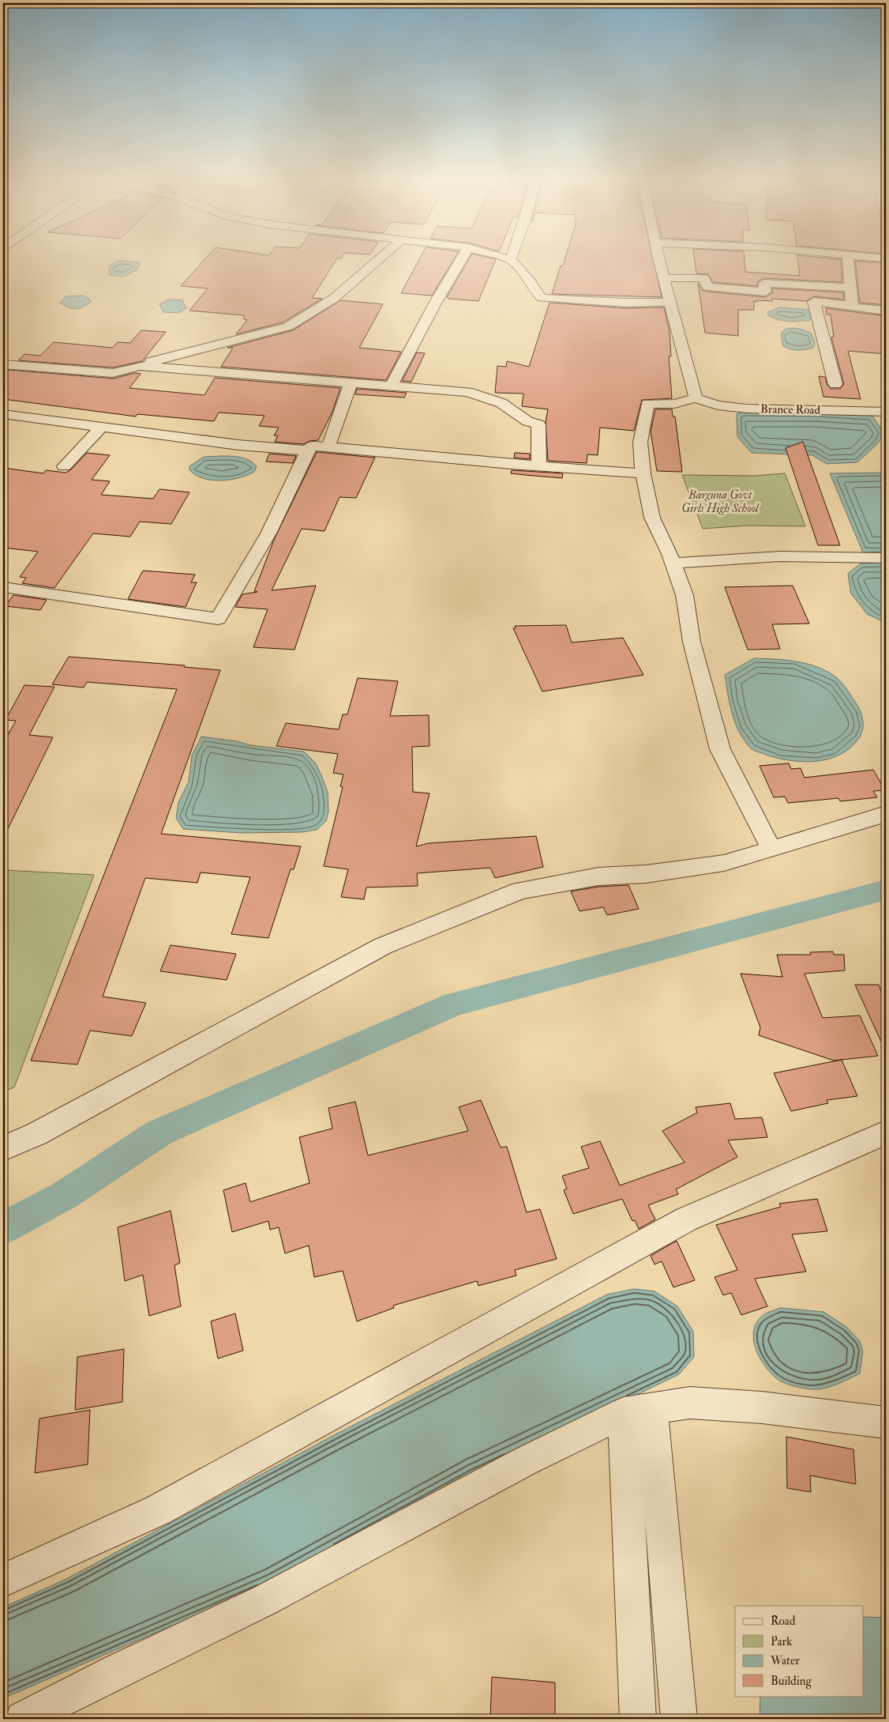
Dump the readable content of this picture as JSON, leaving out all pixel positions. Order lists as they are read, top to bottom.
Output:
{
  "streets": {
    "street": ["Brance Road"]
  },
  "parks": ["Barguna Govt Girls High School"],
  "legend": [
    "Road",
    "Park",
    "Water",
    "Building"
  ]
}
